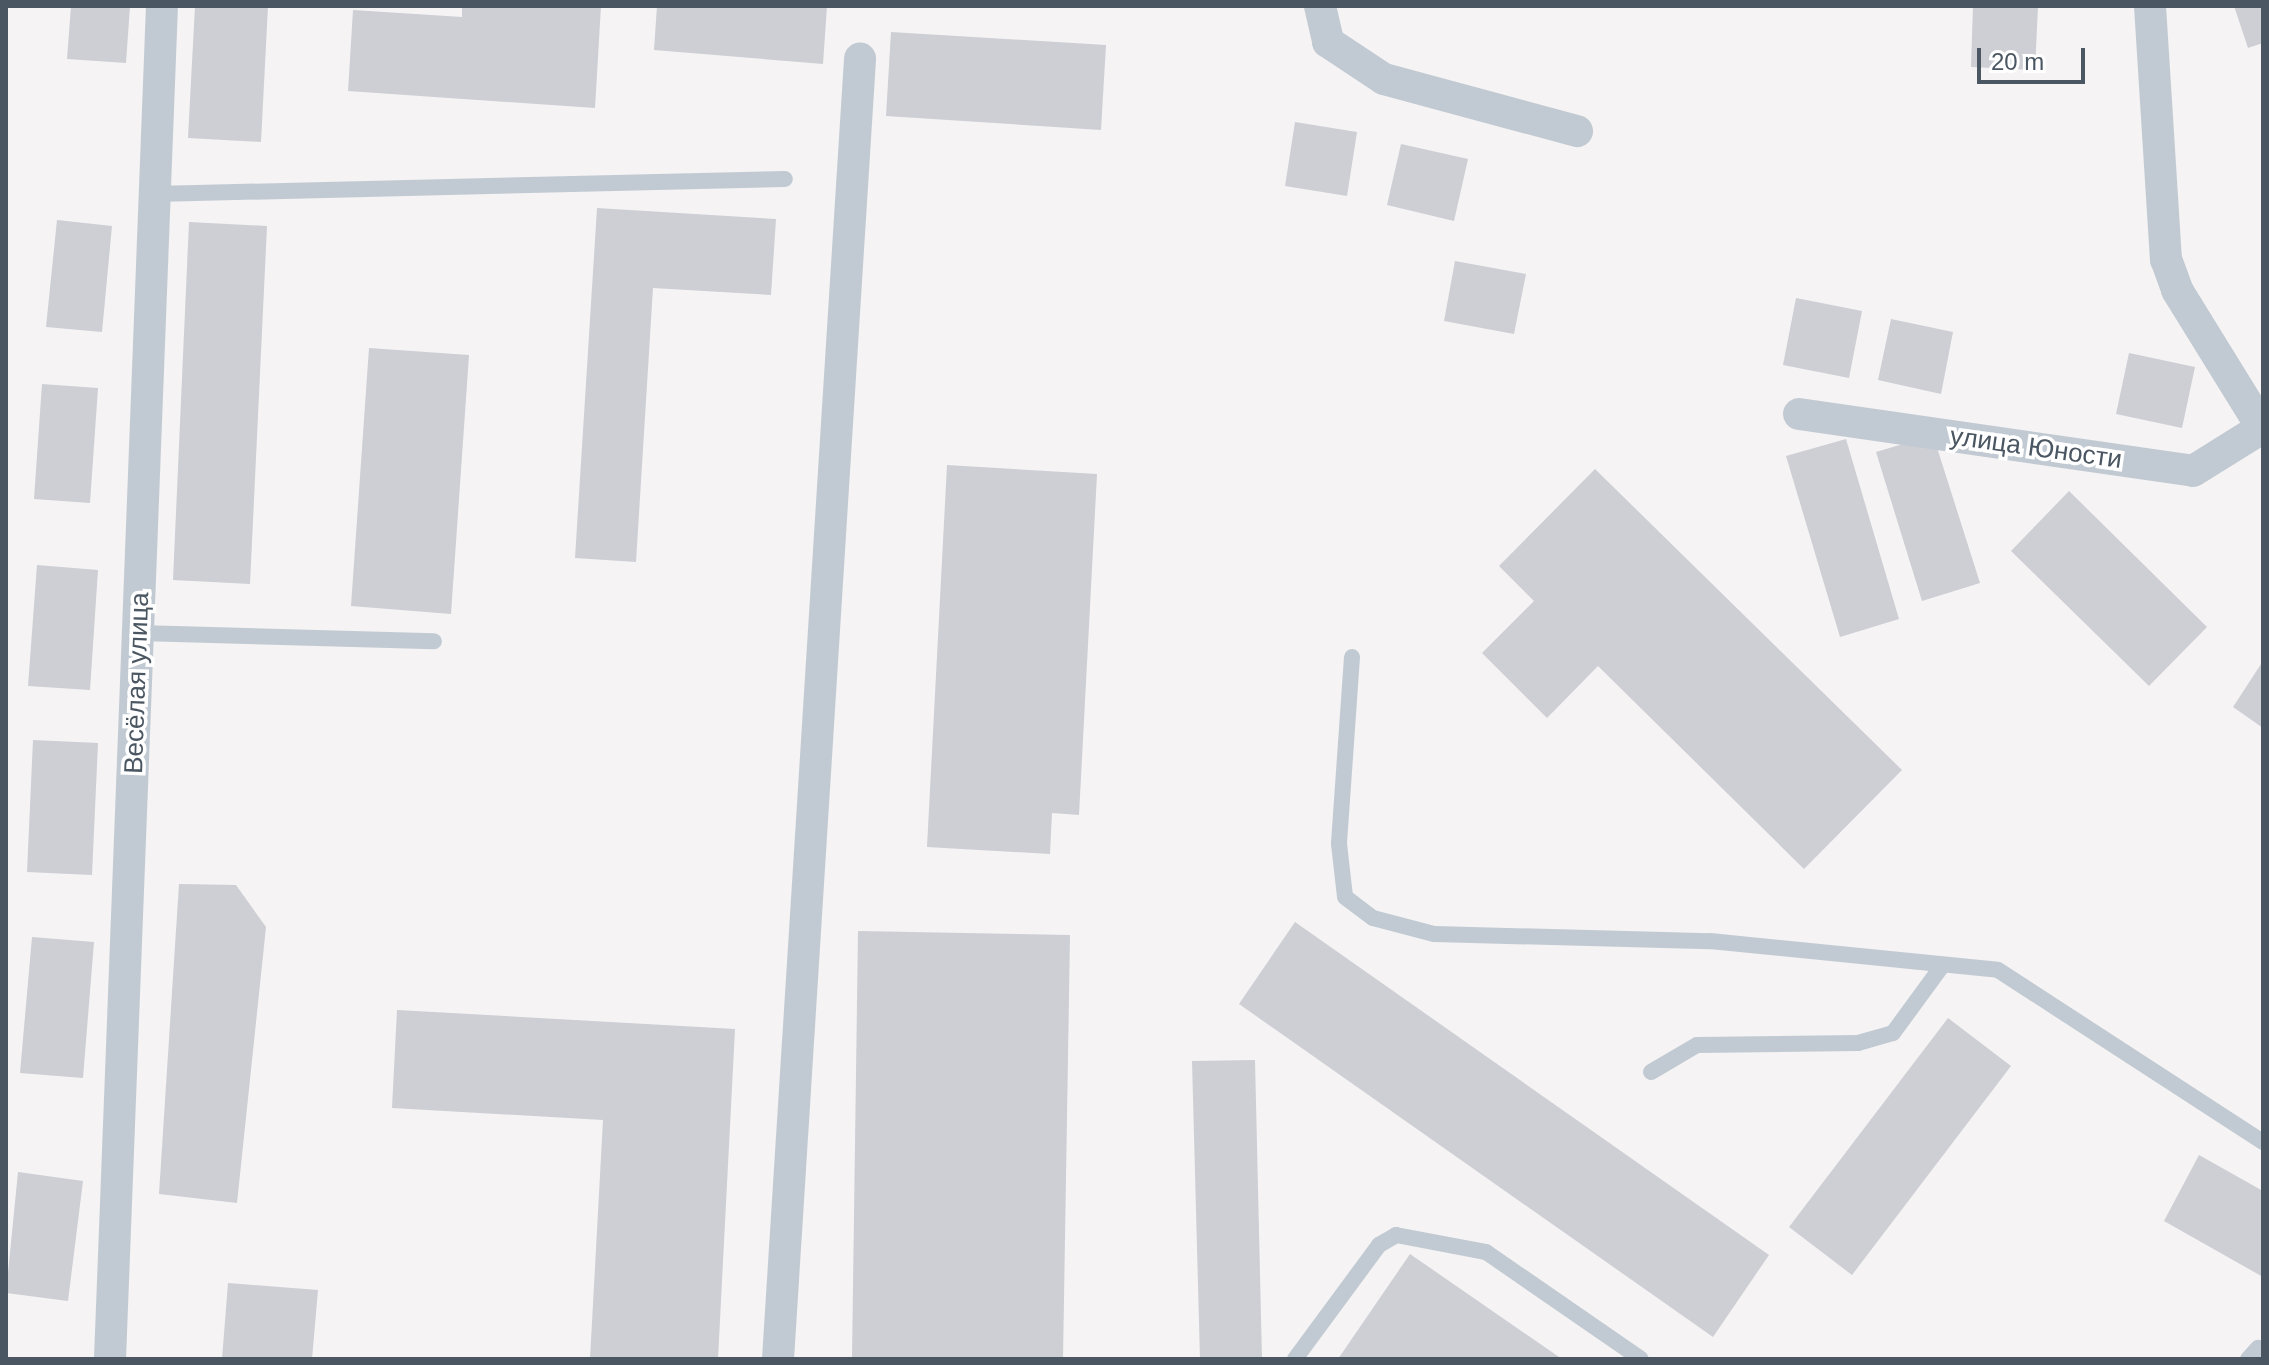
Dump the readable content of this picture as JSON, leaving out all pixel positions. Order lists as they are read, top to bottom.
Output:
{
  "streets": {
    "street": ["улица Юности", "Весёлая улица"]
  },
  "scale_bar": "20 m"
}
